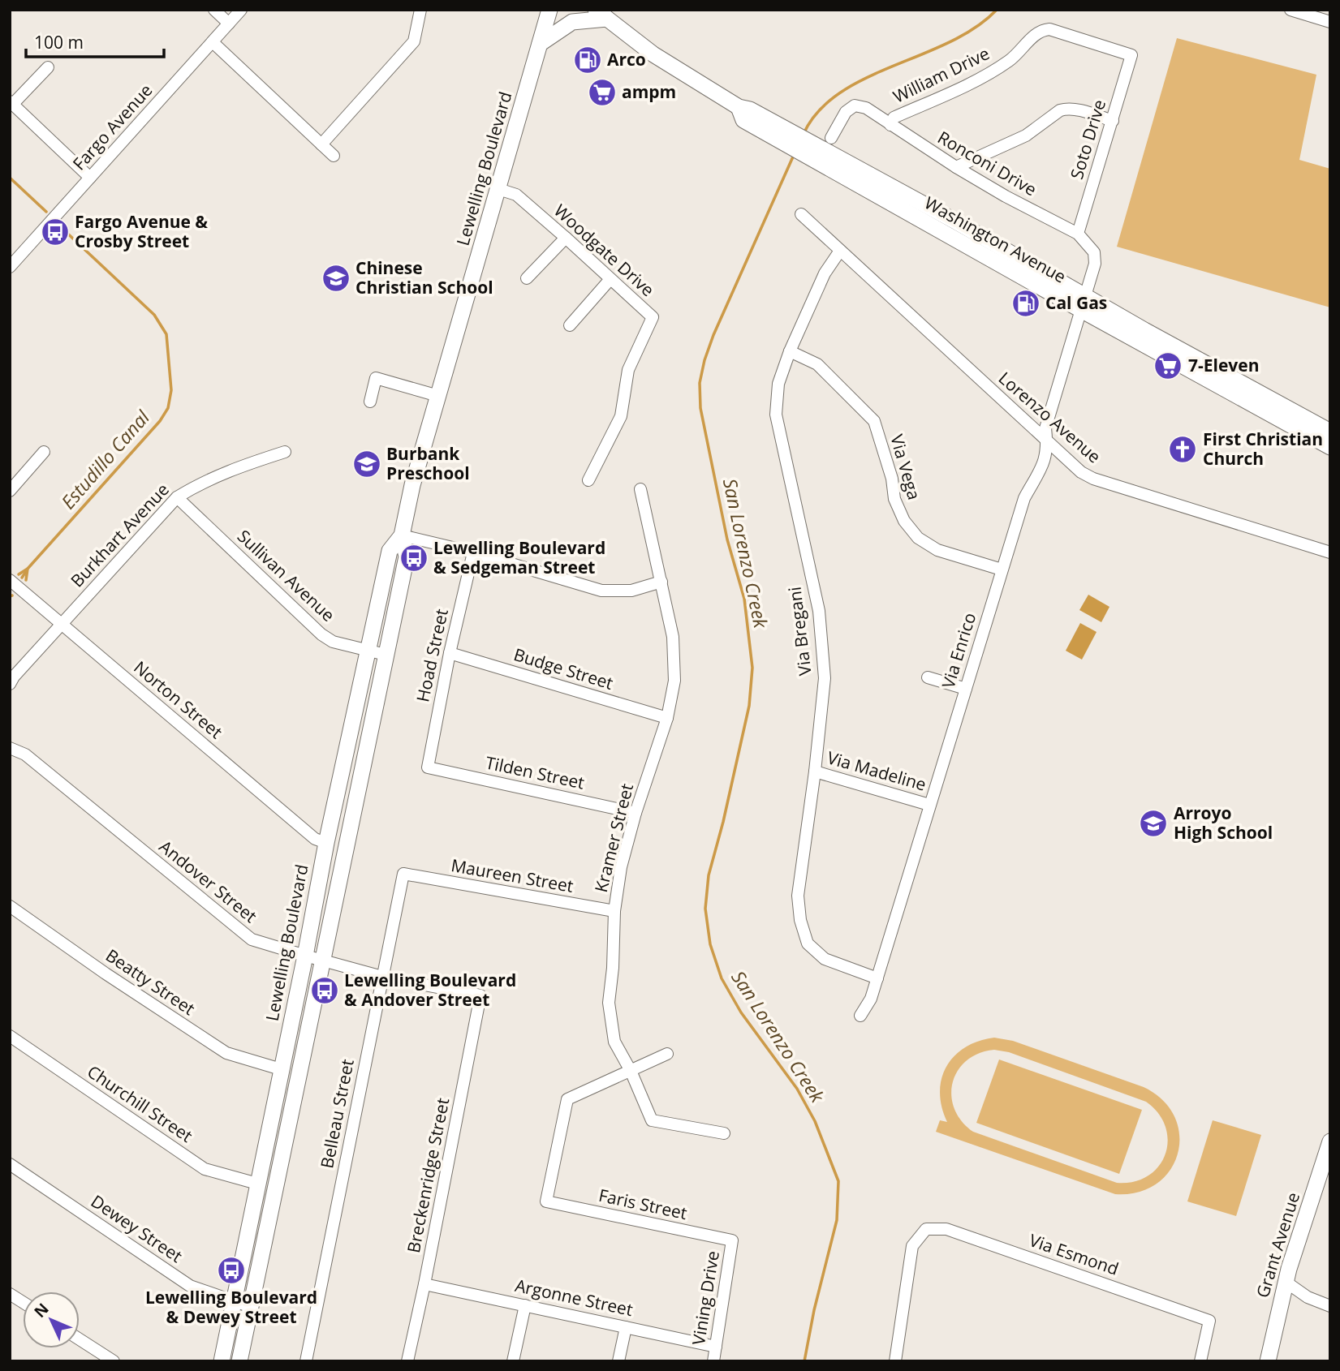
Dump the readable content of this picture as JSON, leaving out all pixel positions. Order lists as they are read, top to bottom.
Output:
{
  "streets": {
    "main road": ["Lewelling Boulevard", "Washington Avenue", "Grant Avenue"],
    "street": [
      "William Drive",
      "Fargo Avenue",
      "Soto Drive",
      "Ronconi Drive",
      "Woodgate Drive",
      "Lorenzo Avenue",
      "Via Vega",
      "Burkhart Avenue",
      "Sullivan Avenue",
      "Via Bregani",
      "Via Enrico",
      "Hoad Street",
      "Budge Street",
      "Norton Street",
      "Via Madeline",
      "Tilden Street",
      "Kramer Street",
      "Maureen Street",
      "Andover Street",
      "Beatty Street",
      "Churchill Street",
      "Belleau Street",
      "Breckenridge Street",
      "Faris Street",
      "Dewey Street",
      "Via Esmond",
      "Argonne Street",
      "Vining Drive"
    ]
  },
  "crossings": [
    ["William Drive", "Soto Drive"],
    ["William Drive", "Ronconi Drive"],
    ["Soto Drive", "Ronconi Drive"],
    ["Ronconi Drive", "Washington Avenue"],
    ["Ronconi Drive", "Via Enrico"],
    ["Lewelling Boulevard", "Woodgate Drive"],
    ["Lewelling Boulevard", "Sullivan Avenue"],
    ["Lewelling Boulevard", "Norton Street"],
    ["Lewelling Boulevard", "Andover Street"],
    ["Lewelling Boulevard", "Beatty Street"],
    ["Lewelling Boulevard", "Churchill Street"],
    ["Lewelling Boulevard", "Dewey Street"],
    ["Washington Avenue", "Via Enrico"],
    ["Lorenzo Avenue", "Via Bregani"],
    ["Lorenzo Avenue", "Via Enrico"],
    ["Via Vega", "Via Bregani"],
    ["Via Vega", "Via Enrico"],
    ["Burkhart Avenue", "Sullivan Avenue"],
    ["Burkhart Avenue", "Norton Street"],
    ["Via Bregani", "Via Enrico"],
    ["Via Bregani", "Via Madeline"],
    ["Via Enrico", "Via Madeline"],
    ["Hoad Street", "Budge Street"],
    ["Hoad Street", "Tilden Street"],
    ["Budge Street", "Kramer Street"],
    ["Tilden Street", "Kramer Street"],
    ["Kramer Street", "Maureen Street"],
    ["Kramer Street", "Faris Street"],
    ["Maureen Street", "Belleau Street"],
    ["Andover Street", "Belleau Street"],
    ["Andover Street", "Breckenridge Street"],
    ["Breckenridge Street", "Argonne Street"],
    ["Faris Street", "Vining Drive"],
    ["Argonne Street", "Vining Drive"]
  ],
  "water": ["Estudillo Canal", "San Lorenzo Creek"],
  "places": {
    "fuel station": ["Arco", "Cal Gas"],
    "supermarket": ["ampm", "7-Eleven"],
    "bus stop": [
      "Fargo Avenue & Crosby Street",
      "Lewelling Boulevard & Sedgeman Street",
      "Lewelling Boulevard & Andover Street",
      "Lewelling Boulevard & Dewey Street"
    ],
    "school or university": ["Chinese Christian School", "Burbank Preschool", "Arroyo High School"],
    "church": ["First Christian Church"]
  },
  "scale_bar": "100 m",
  "north": "top left"
}
